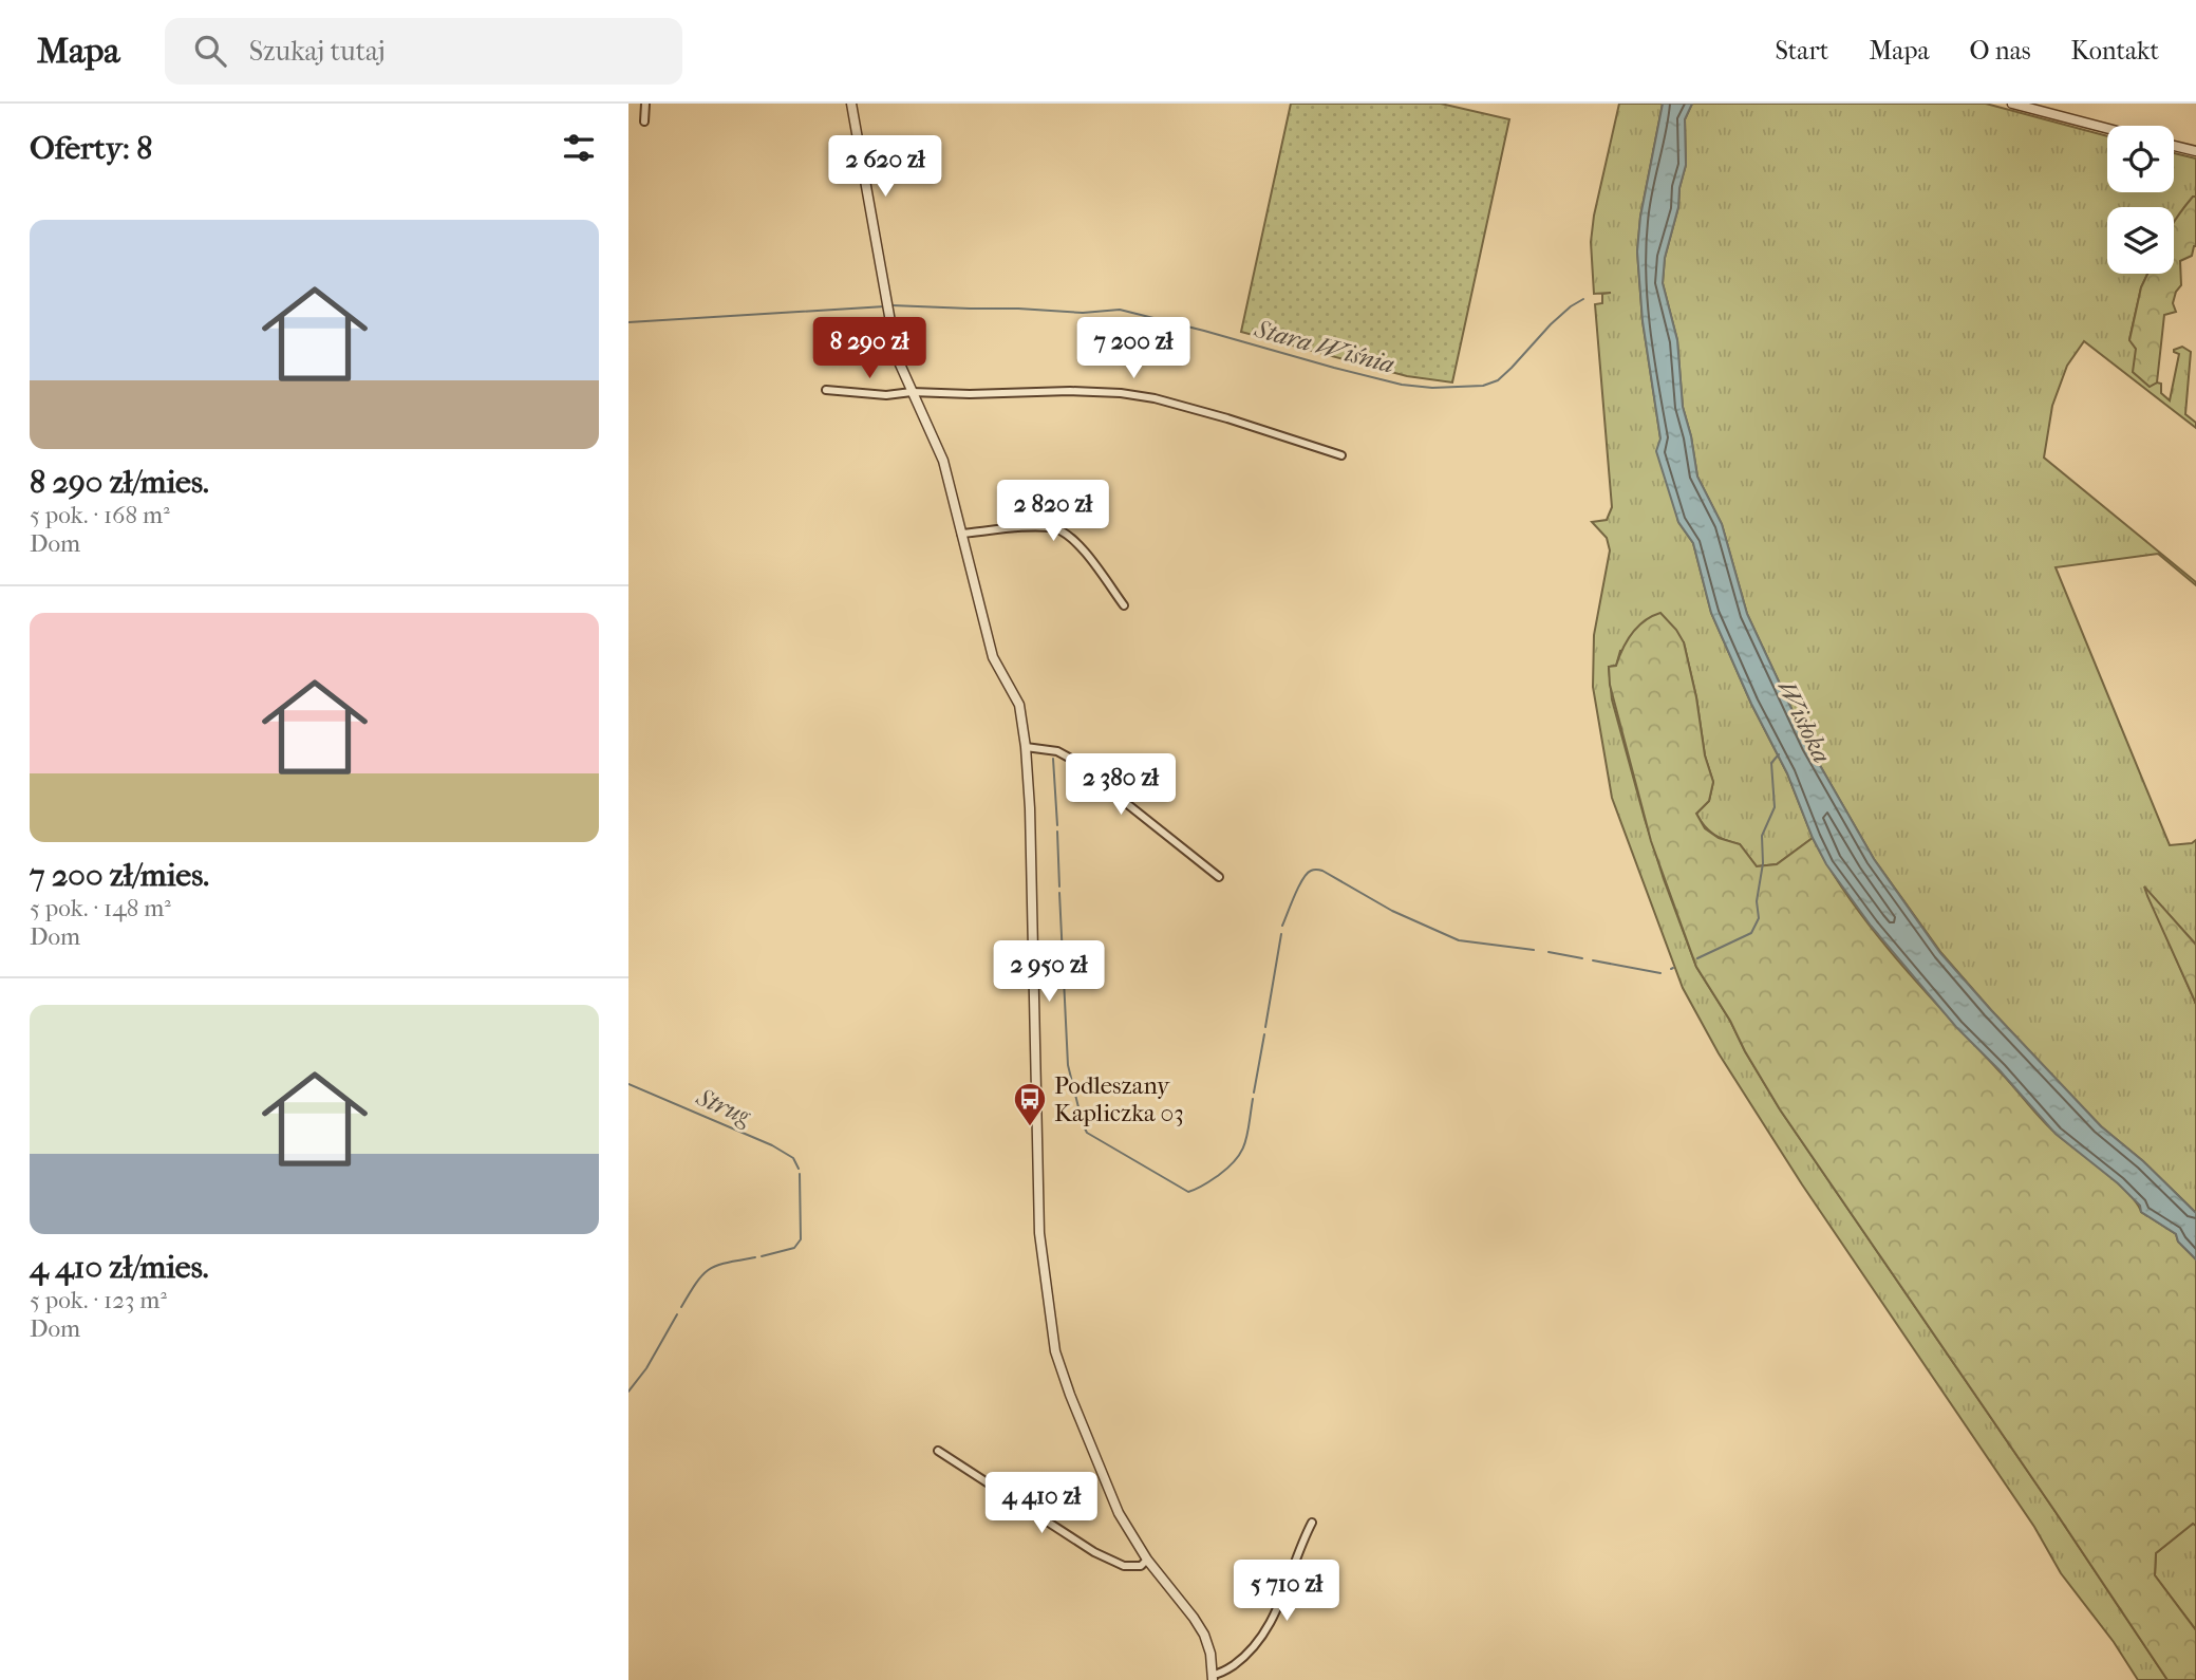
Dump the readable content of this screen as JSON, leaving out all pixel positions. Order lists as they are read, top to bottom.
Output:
{
  "water": ["Stara Wiśnia", "Wisłoka", "Strug"],
  "places": {
    "bus stop": ["Podleszany Kapliczka 03"]
  },
  "page": {
    "header": "Mapa",
    "search": "Szukaj tutaj",
    "nav": [
      "Start",
      "Mapa",
      "O nas",
      "Kontakt"
    ],
    "heading": "Oferty: 8",
    "price": [
      "2 620 zł",
      "8 290 zł",
      "7 200 zł",
      "2 820 zł",
      "2 380 zł",
      "2 950 zł",
      "4 410 zł",
      "5 710 zł"
    ],
    "list": [
      {
        "name": "8 290 zł/mies.",
        "note": "5 pok. · 168 m² · Dom"
      },
      {
        "name": "7 200 zł/mies.",
        "note": "5 pok. · 148 m² · Dom"
      },
      {
        "name": "4 410 zł/mies.",
        "note": "5 pok. · 123 m² · Dom"
      }
    ]
  }
}
